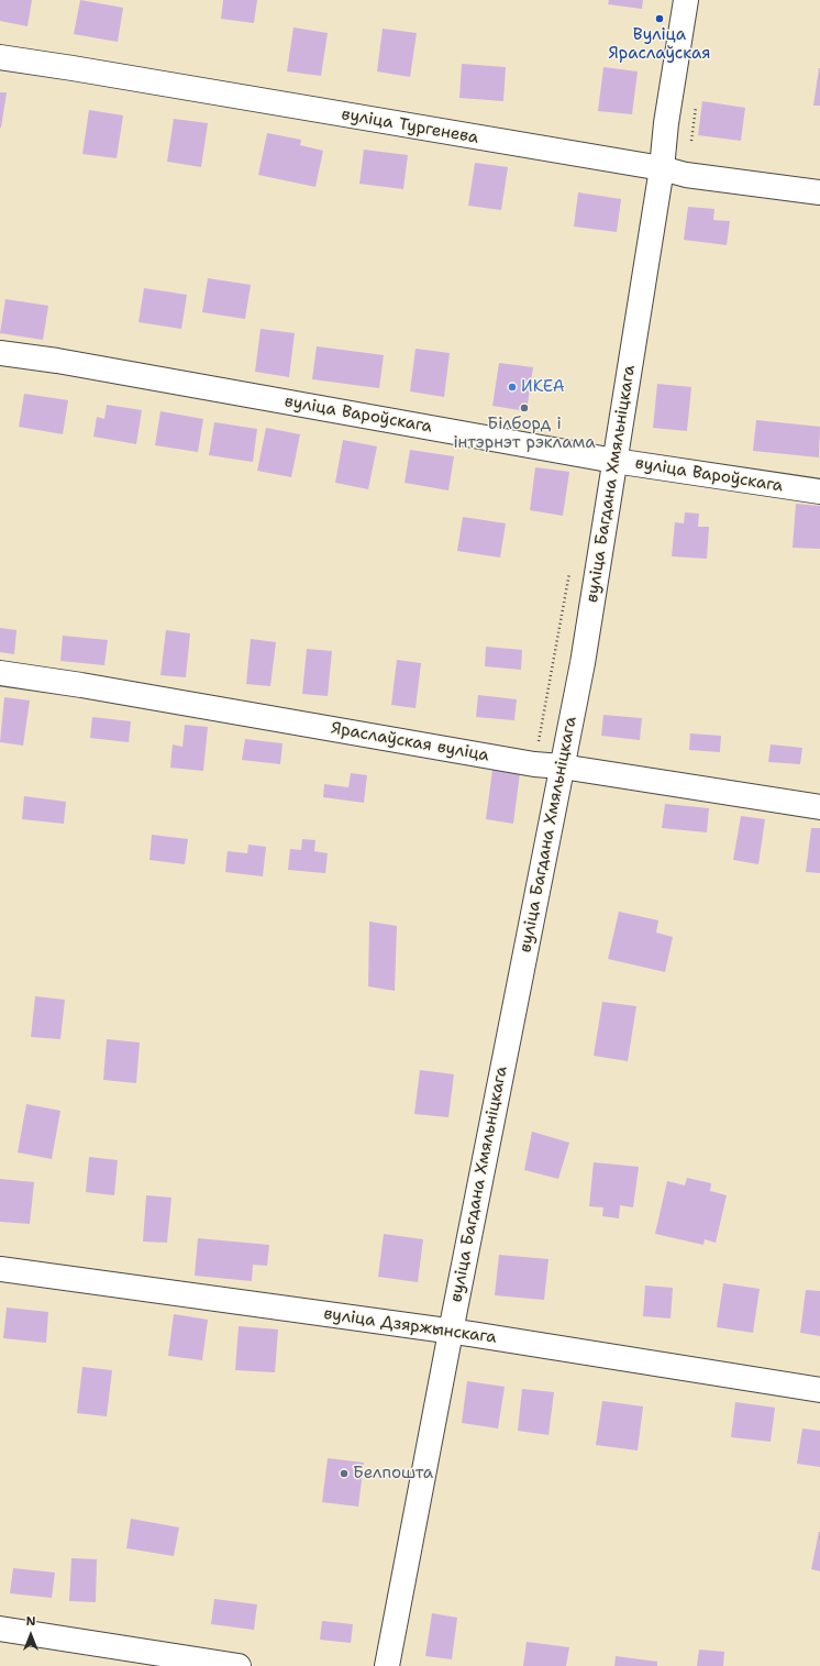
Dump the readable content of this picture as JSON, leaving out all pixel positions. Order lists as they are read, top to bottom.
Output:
{
  "streets": {
    "street": [
      "вуліца Тургенева",
      "вуліца Вароўскага",
      "вуліца Багдана Хмяльніцкага",
      "Яраслаўская вуліца",
      "вуліца Дзяржынскага"
    ]
  },
  "crossings": [
    ["вуліца Тургенева", "вуліца Багдана Хмяльніцкага"],
    ["вуліца Вароўскага", "вуліца Багдана Хмяльніцкага"],
    ["вуліца Багдана Хмяльніцкага", "Яраслаўская вуліца"],
    ["вуліца Багдана Хмяльніцкага", "вуліца Дзяржынскага"]
  ],
  "places": [
    "Вуліца Яраслаўская",
    "ИКЕА",
    "Білборд і інтэрнэт рэклама",
    "Белпошта"
  ],
  "north": "top"
}
